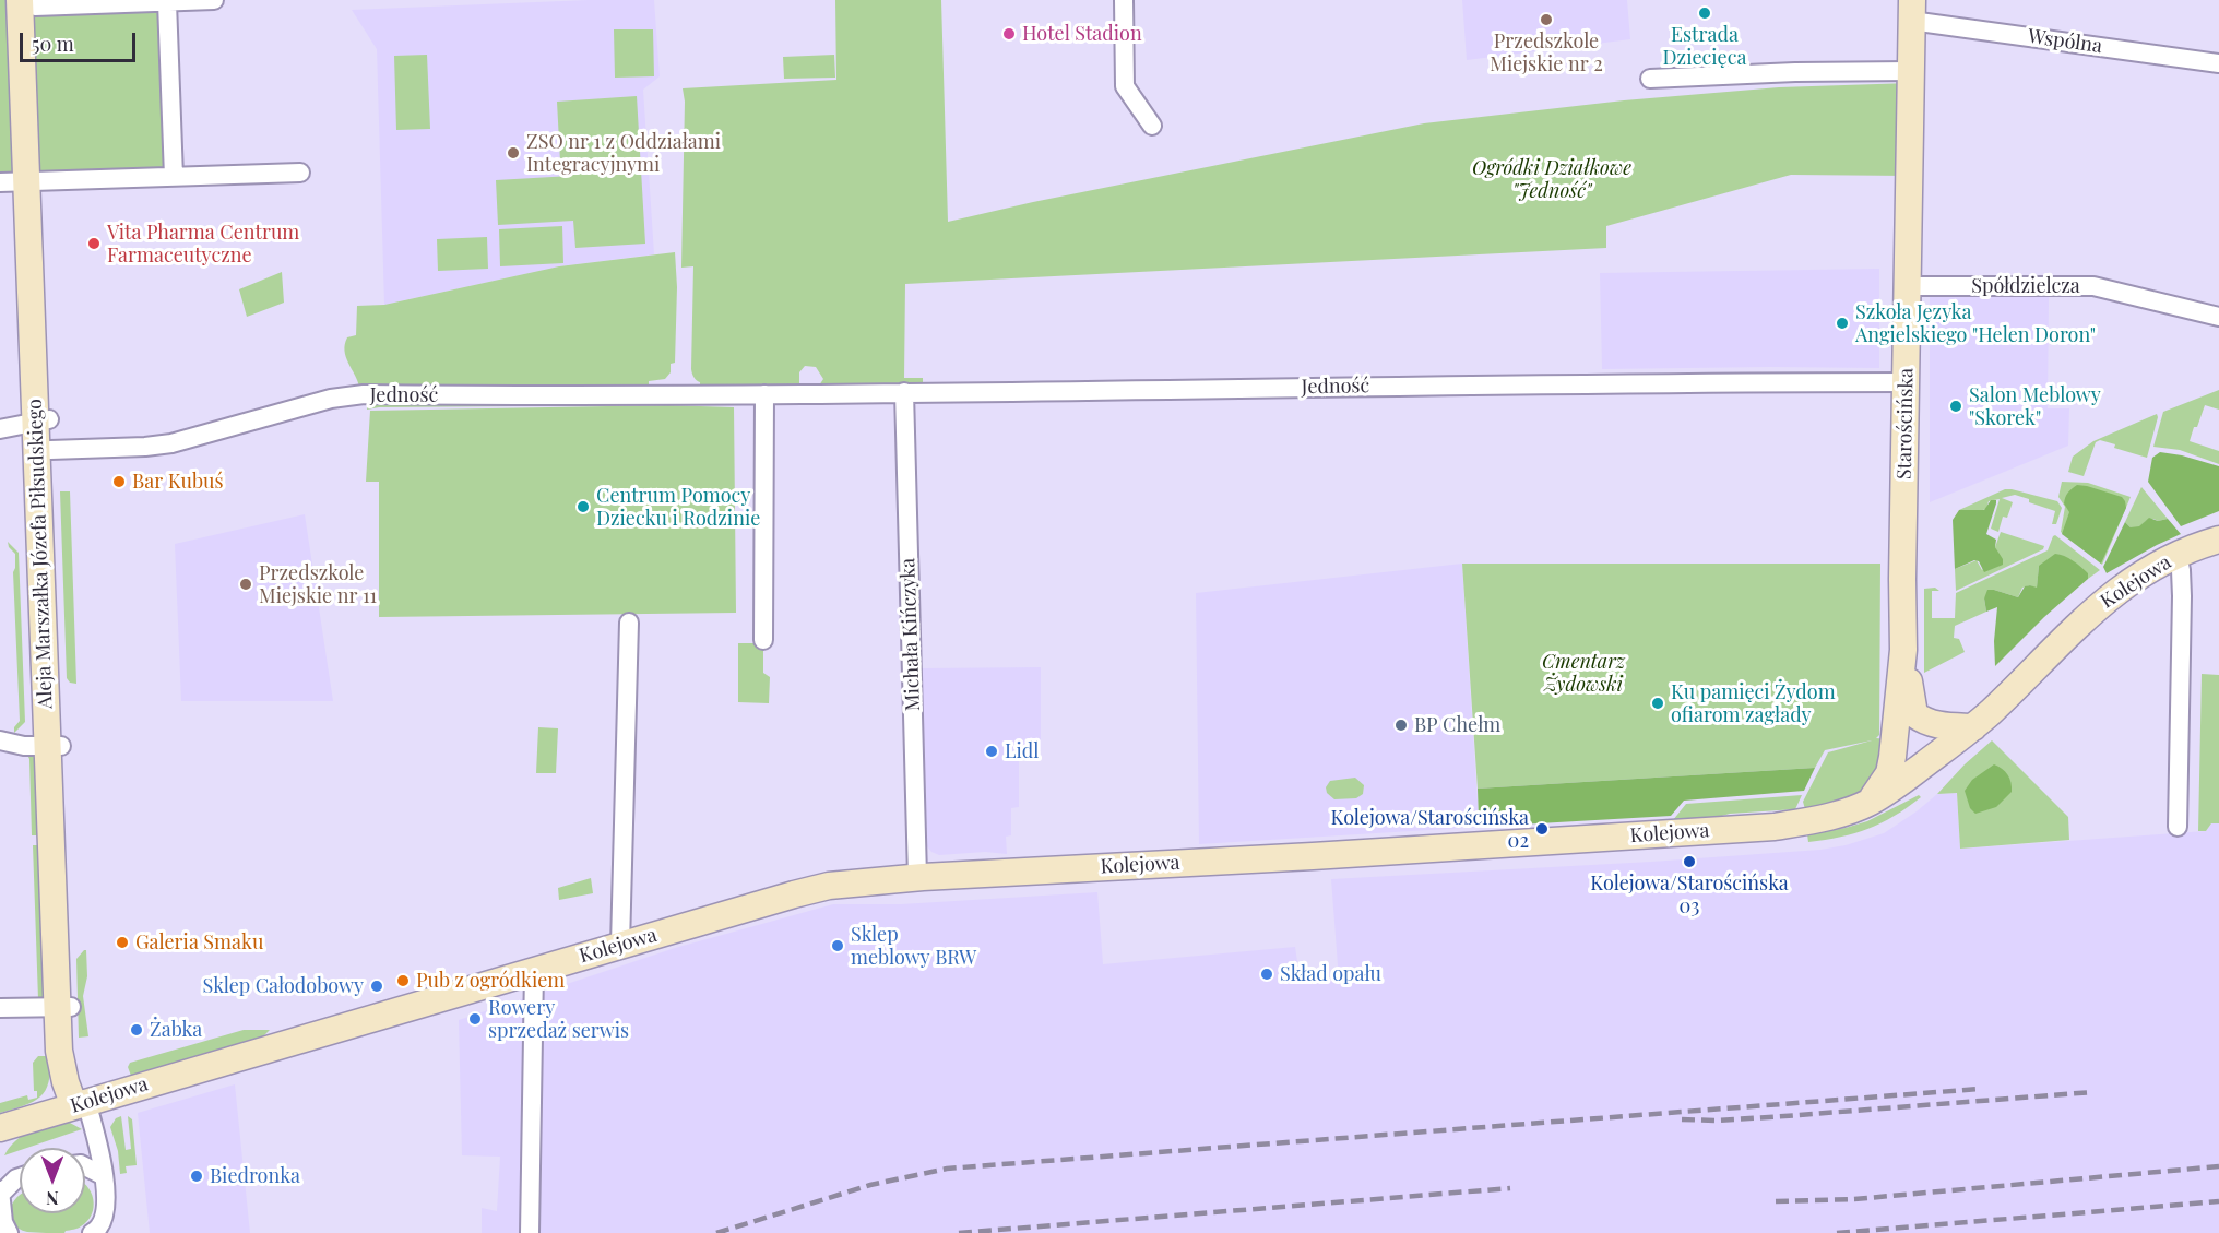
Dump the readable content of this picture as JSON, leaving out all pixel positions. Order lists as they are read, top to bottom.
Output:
{
  "streets": {
    "street": [
      "Wspólna",
      "Spółdzielcza",
      "Jedność",
      "Starościńska",
      "Aleja Marszałka Józefa Piłsudskiego",
      "Kolejowa",
      "Michała Kińczyka"
    ]
  },
  "crossings": [
    ["Wspólna", "Starościńska"],
    ["Spółdzielcza", "Starościńska"],
    ["Jedność", "Starościńska"],
    ["Jedność", "Aleja Marszałka Józefa Piłsudskiego"],
    ["Jedność", "Michała Kińczyka"],
    ["Starościńska", "Kolejowa"],
    ["Aleja Marszałka Józefa Piłsudskiego", "Kolejowa"],
    ["Kolejowa", "Michała Kińczyka"]
  ],
  "parks": ["Ogródki Działkowe \"Jedność\"", "Cmentarz Żydowski"],
  "places": [
    "Estrada Dziecięca",
    "Przedszkole Miejskie nr 2",
    "Hotel Stadion",
    "ZSO nr 1 z Oddziałami Integracyjnymi",
    "Vita Pharma Centrum Farmaceutyczne",
    "Szkoła Języka Angielskiego \"Helen Doron\"",
    "Salon Meblowy \"Skorek\"",
    "Bar Kubuś",
    "Centrum Pomocy Dziecku i Rodzinie",
    "Przedszkole Miejskie nr 11",
    "Ku pamięci Żydom ofiarom zagłady",
    "BP Chełm",
    "Lidl",
    "Kolejowa/Starościńska 02",
    "Kolejowa/Starościńska 03",
    "Galeria Smaku",
    "Sklep meblowy BRW",
    "Skład opału",
    "Pub z ogródkiem",
    "Sklep Całodobowy",
    "Rowery sprzedaż serwis",
    "Żabka",
    "Biedronka"
  ],
  "scale_bar": "50 m",
  "north": "bottom"
}
